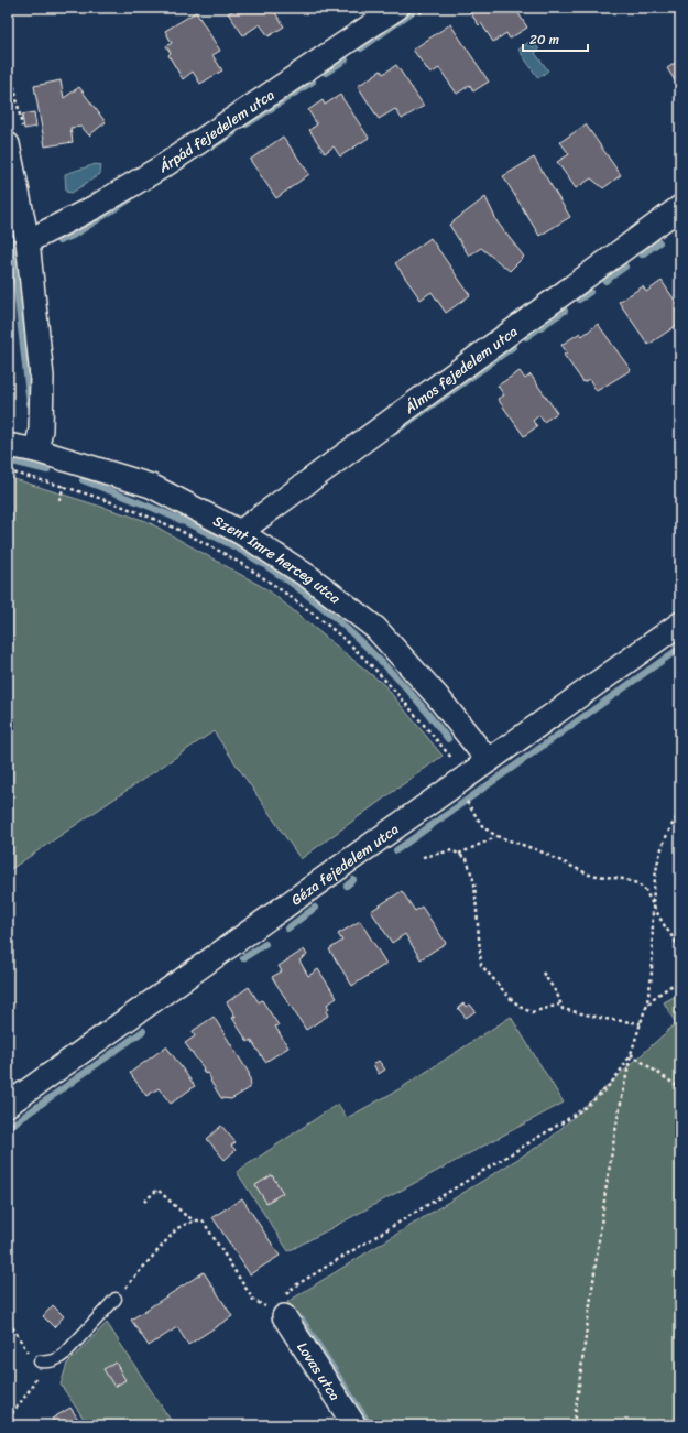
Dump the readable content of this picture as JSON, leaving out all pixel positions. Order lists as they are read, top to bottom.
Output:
{
  "streets": {
    "street": [
      "Árpád fejedelem utca",
      "Álmos fejedelem utca",
      "Szent Imre herceg utca",
      "Géza fejedelem utca",
      "Lovas utca"
    ]
  },
  "crossings": [
    ["Álmos fejedelem utca", "Szent Imre herceg utca"],
    ["Szent Imre herceg utca", "Géza fejedelem utca"]
  ],
  "scale_bar": "20 m"
}
